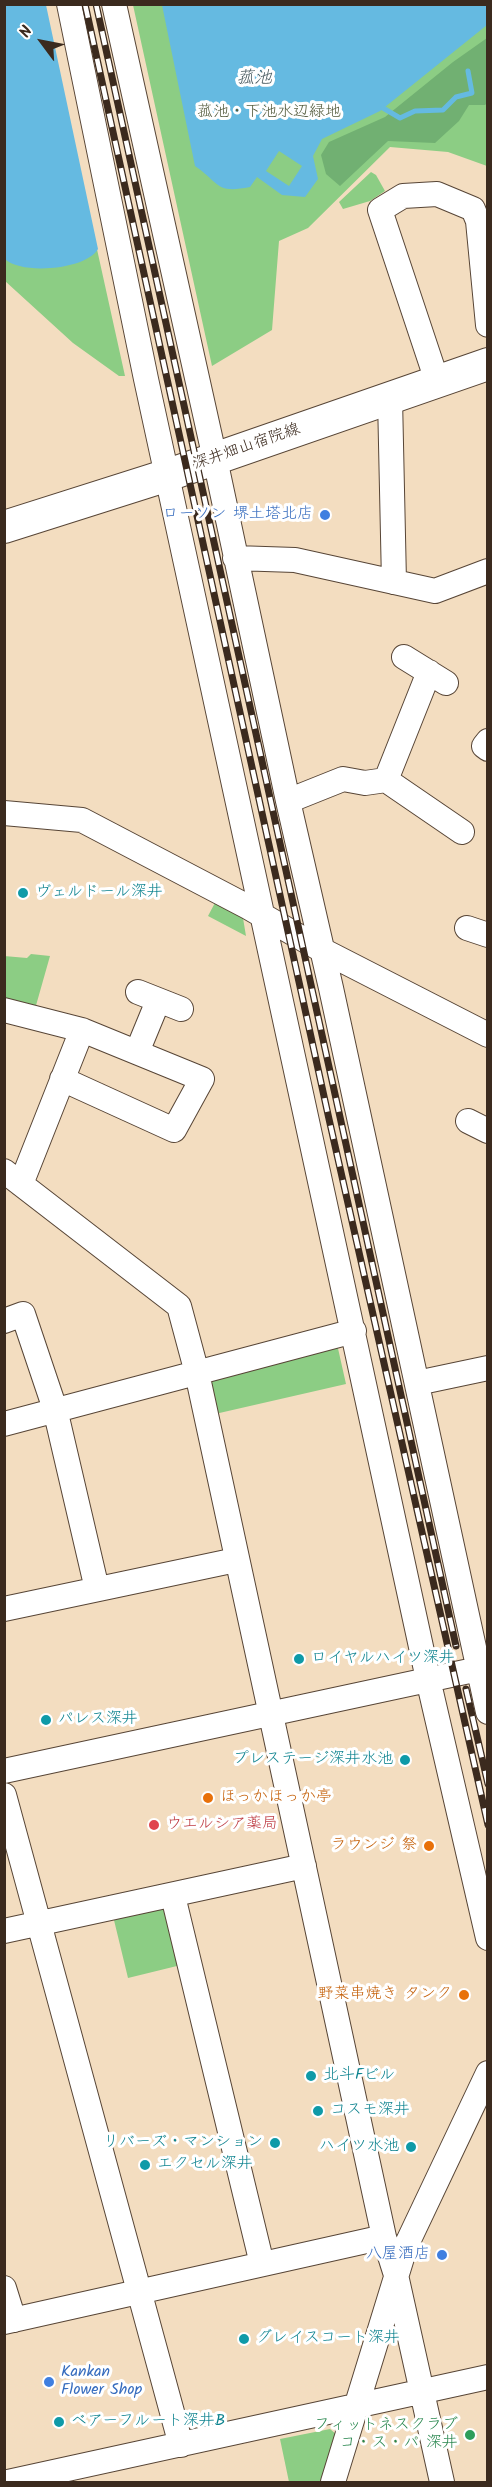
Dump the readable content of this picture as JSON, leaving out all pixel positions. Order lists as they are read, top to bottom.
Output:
{
  "streets": {
    "main road": ["深井畑山宿院線"]
  },
  "water": ["菰池"],
  "parks": ["菰池・下池水辺緑地"],
  "places": [
    "ローソン 堺土塔北店",
    "ヴェルドール深井",
    "ロイヤルハイツ深井",
    "パレス深井",
    "プレステージ深井水池",
    "ほっかほっか亭",
    "ウエルシア薬局",
    "ラウンジ 祭",
    "野菜串焼き タンク",
    "北斗Fビル",
    "コスモ深井",
    "リバーズ・マンション",
    "ハイツ水池",
    "エクセル深井",
    "八屋酒店",
    "グレイスコート深井",
    "Kankan Flower Shop",
    "ベアーフルート深井B",
    "フィットネスクラブ コ・ス・パ 深井"
  ],
  "north": "top left"
}
